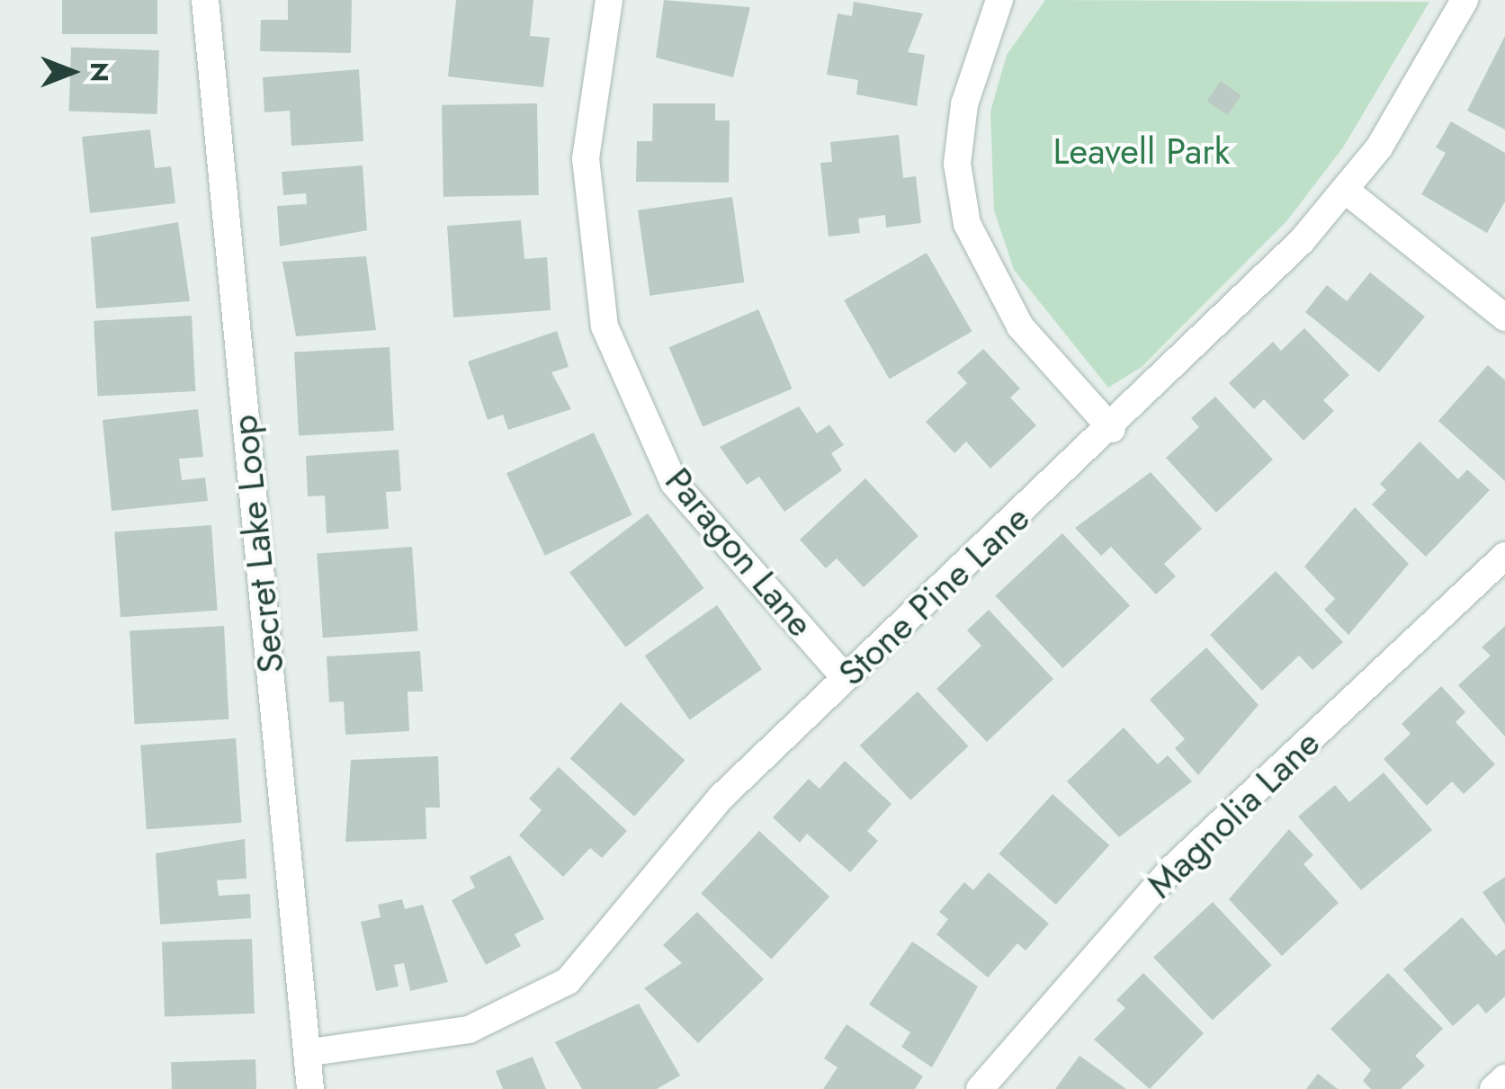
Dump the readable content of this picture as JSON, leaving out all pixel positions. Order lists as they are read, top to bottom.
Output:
{
  "streets": {
    "street": [
      "Secret Lake Loop",
      "Paragon Lane",
      "Stone Pine Lane",
      "Magnolia Lane"
    ]
  },
  "crossings": [
    ["Secret Lake Loop", "Stone Pine Lane"],
    ["Paragon Lane", "Stone Pine Lane"]
  ],
  "parks": ["Leavell Park"],
  "north": "right"
}
